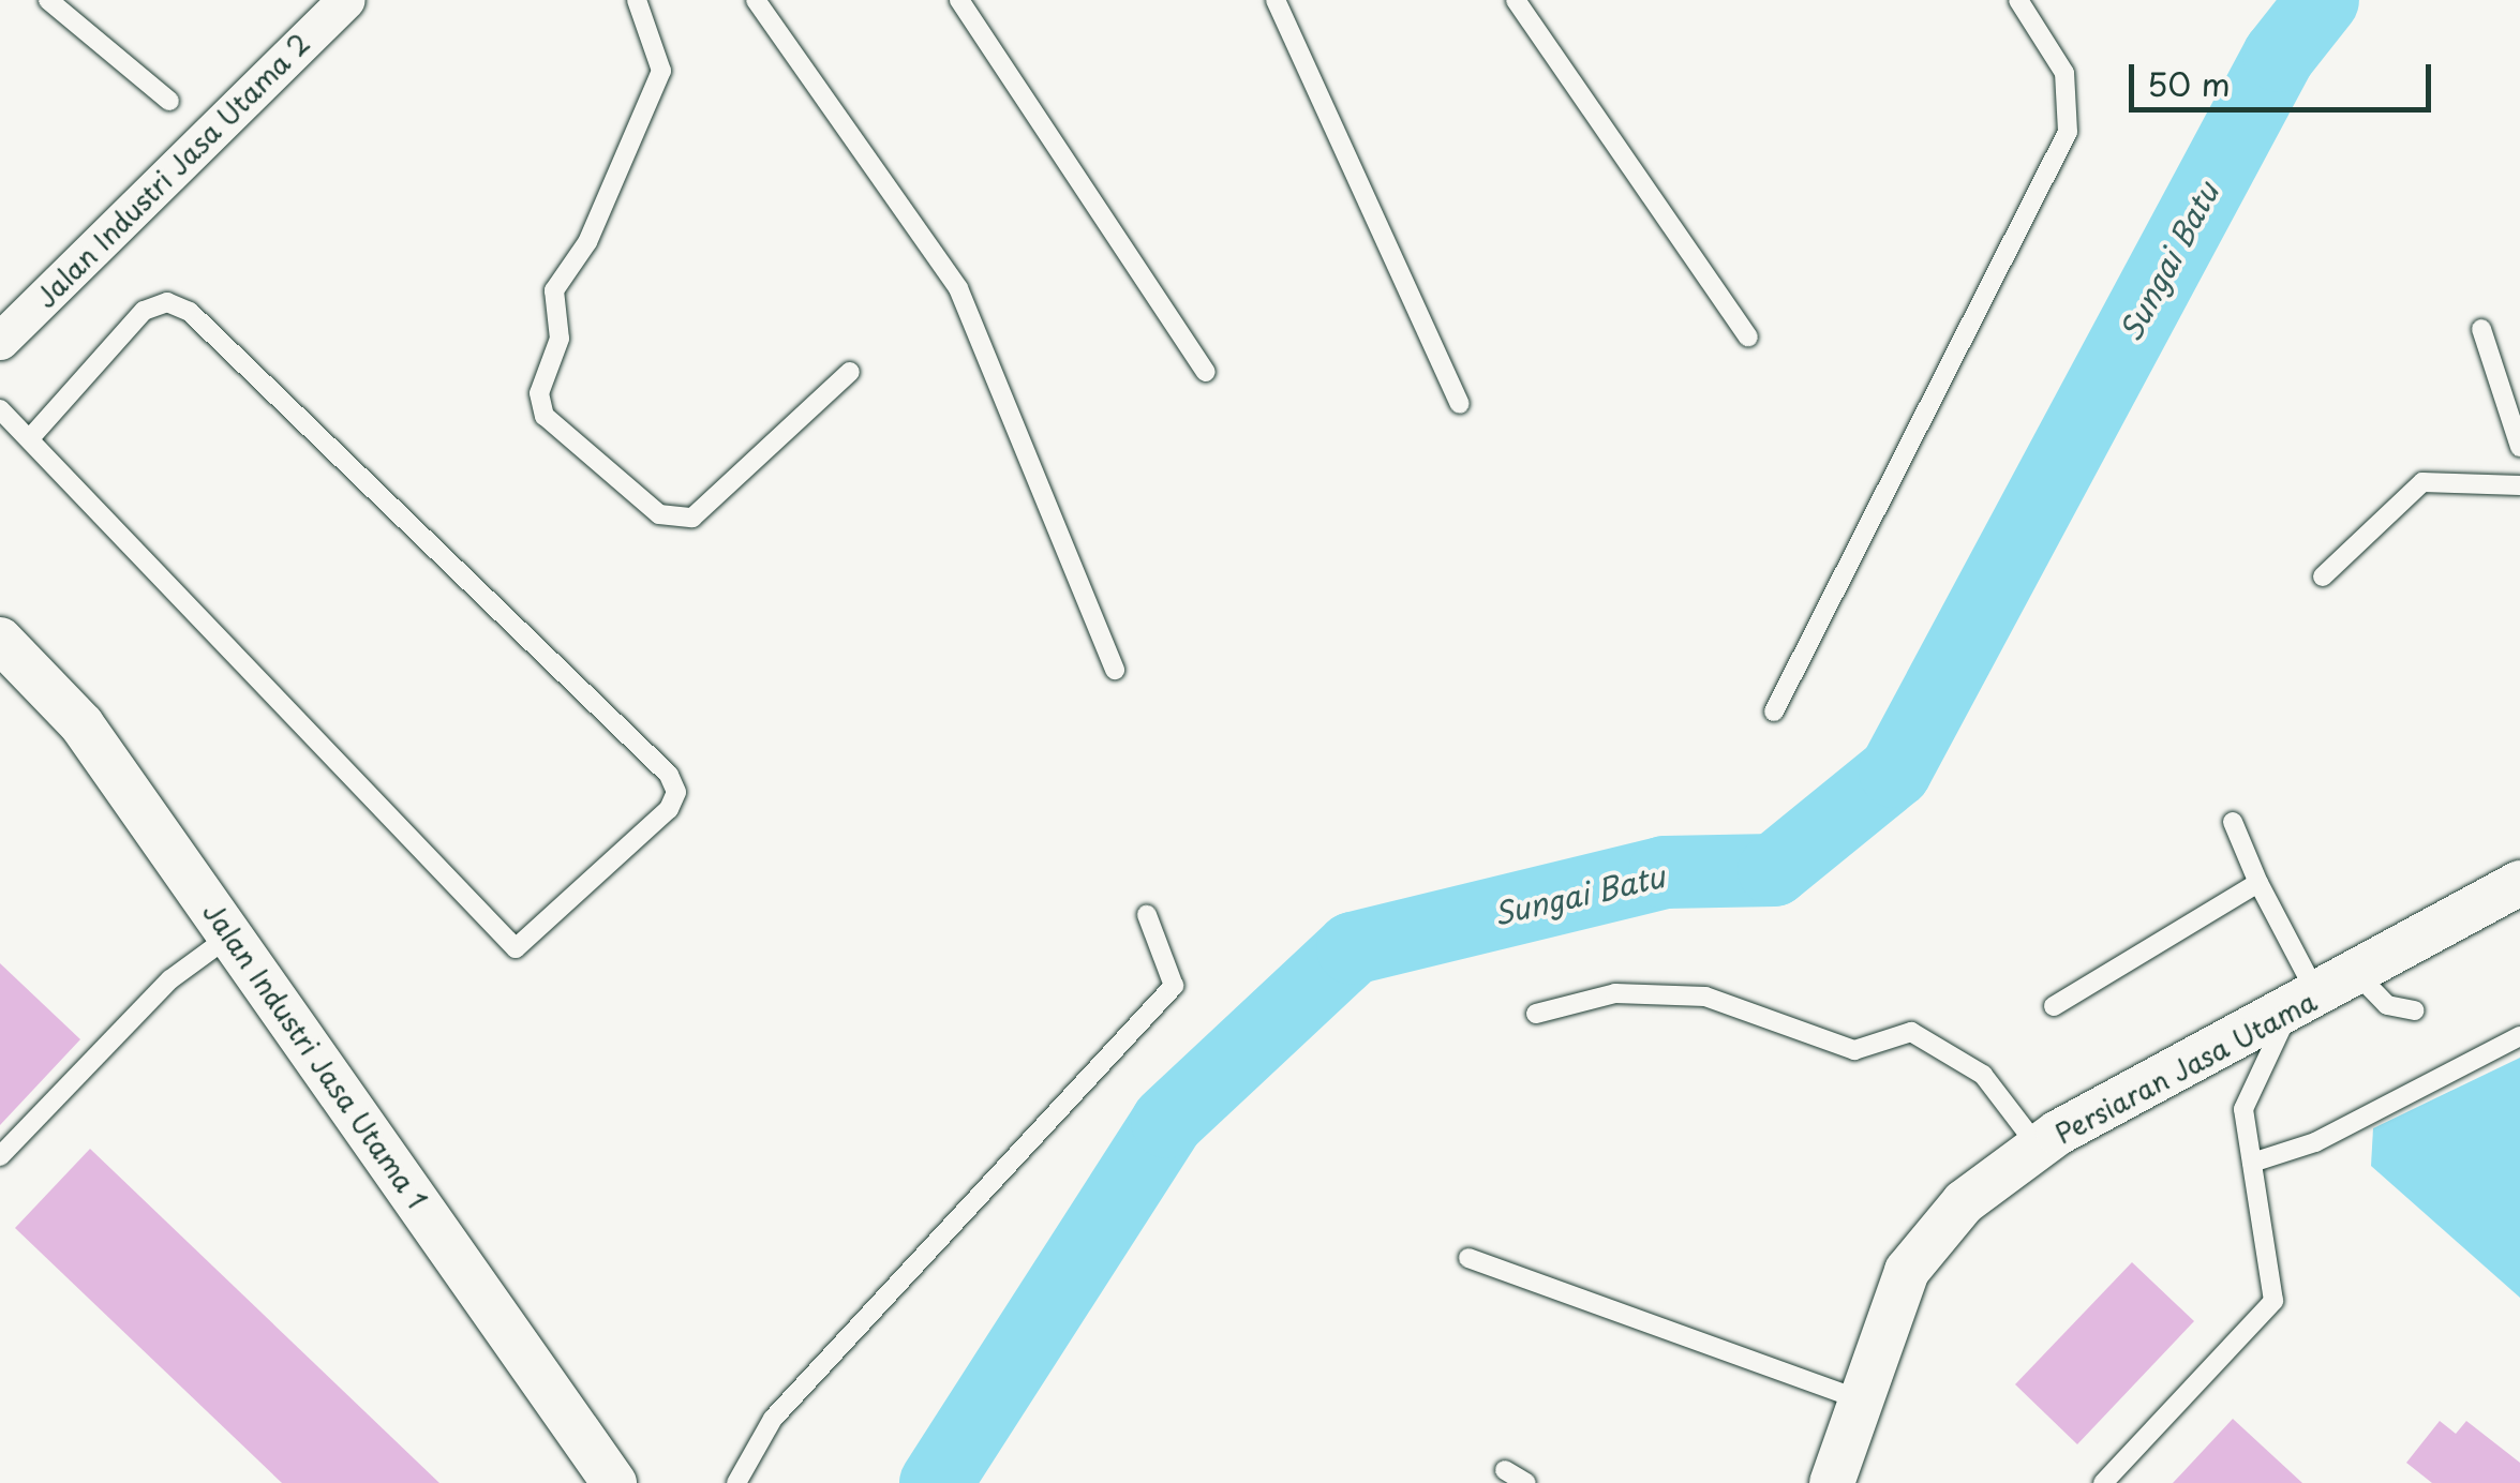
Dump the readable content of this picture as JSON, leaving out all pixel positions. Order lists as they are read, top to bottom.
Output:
{
  "streets": {
    "street": ["Jalan Industri Jasa Utama 2", "Jalan Industri Jasa Utama 1", "Persiaran Jasa Utama"]
  },
  "water": ["Sungai Batu"],
  "scale_bar": "50 m"
}
